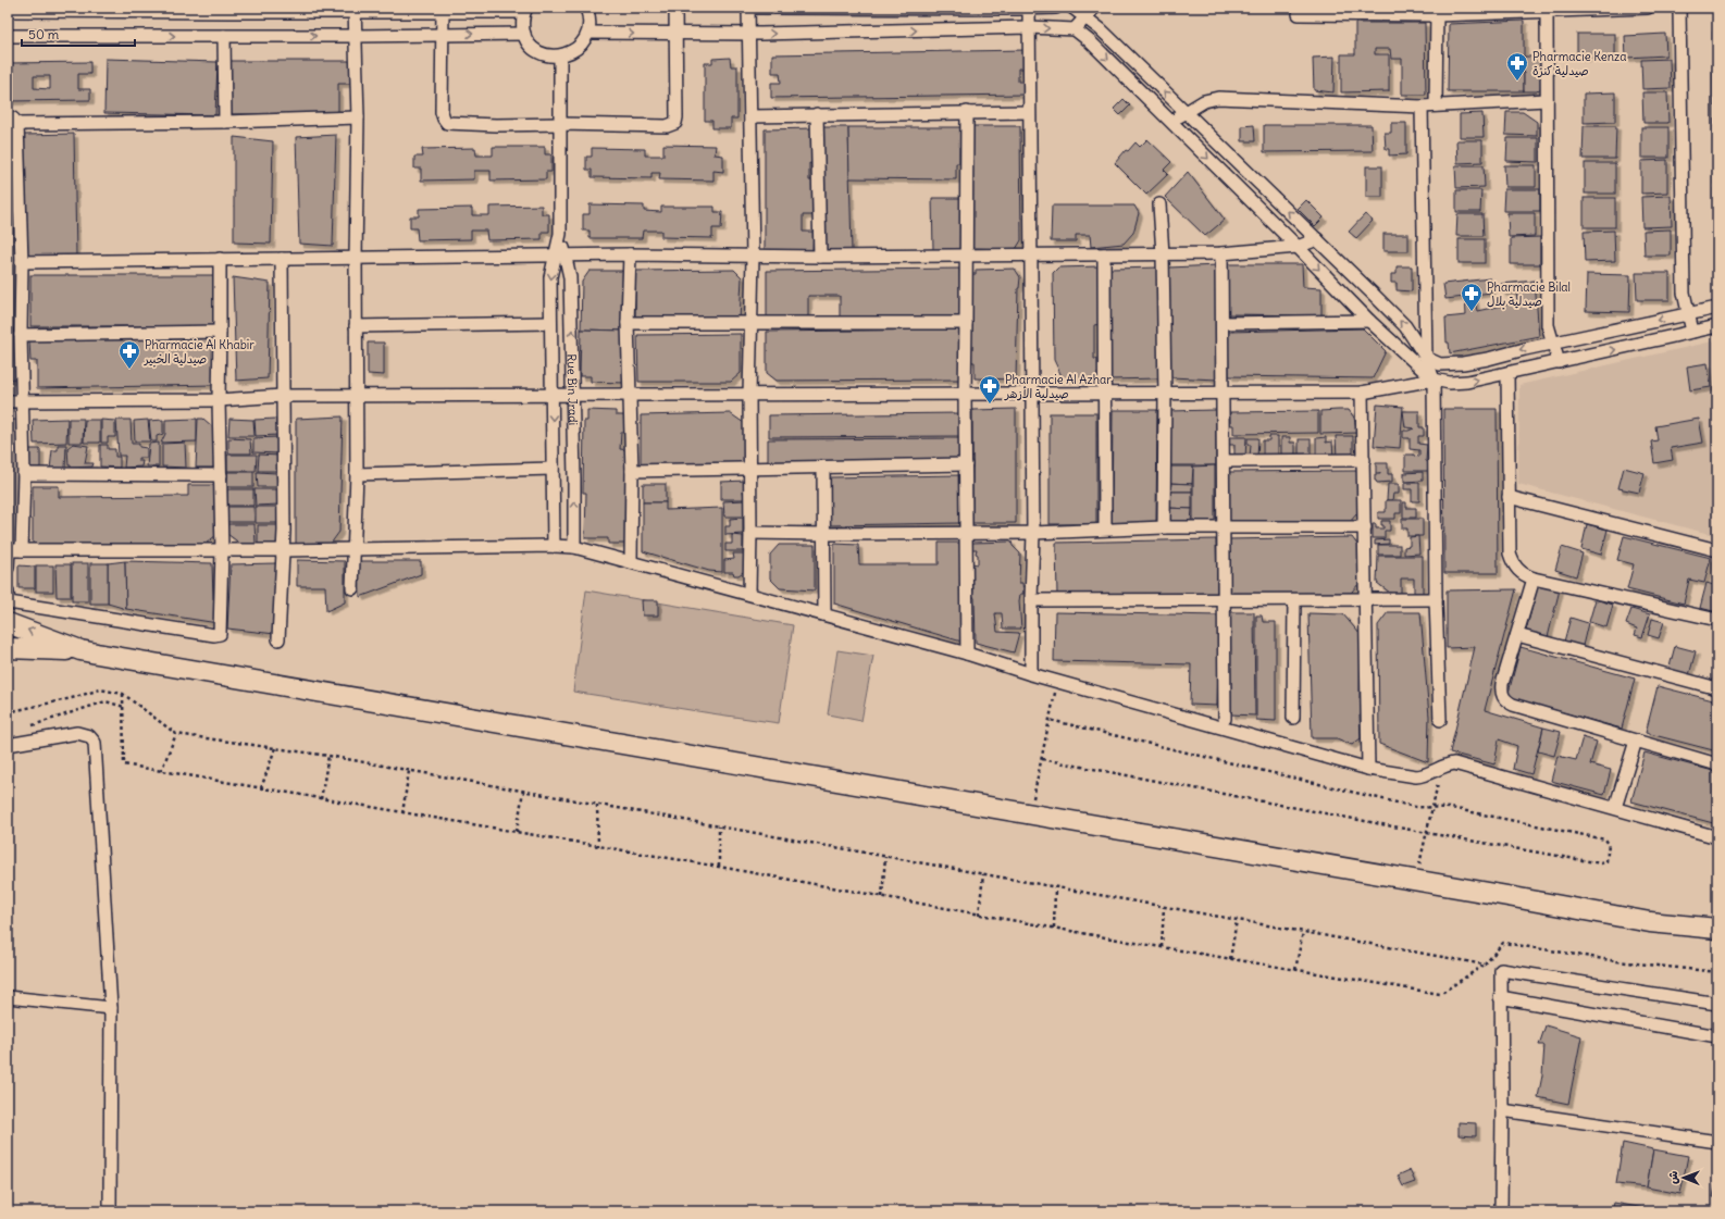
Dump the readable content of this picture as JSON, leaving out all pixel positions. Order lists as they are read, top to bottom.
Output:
{
  "streets": {
    "street": ["Rue Bin Jradi"]
  },
  "places": {
    "pharmacy": [
      "Pharmacie Kenza صيدلية كنزة",
      "Pharmacie Bilal صيدلية بلال",
      "Pharmacie Al Khabir صيدلية الخبير",
      "Pharmacie Al Azhar صيدلية الأزهر"
    ]
  },
  "scale_bar": "50 m",
  "north": "left"
}
